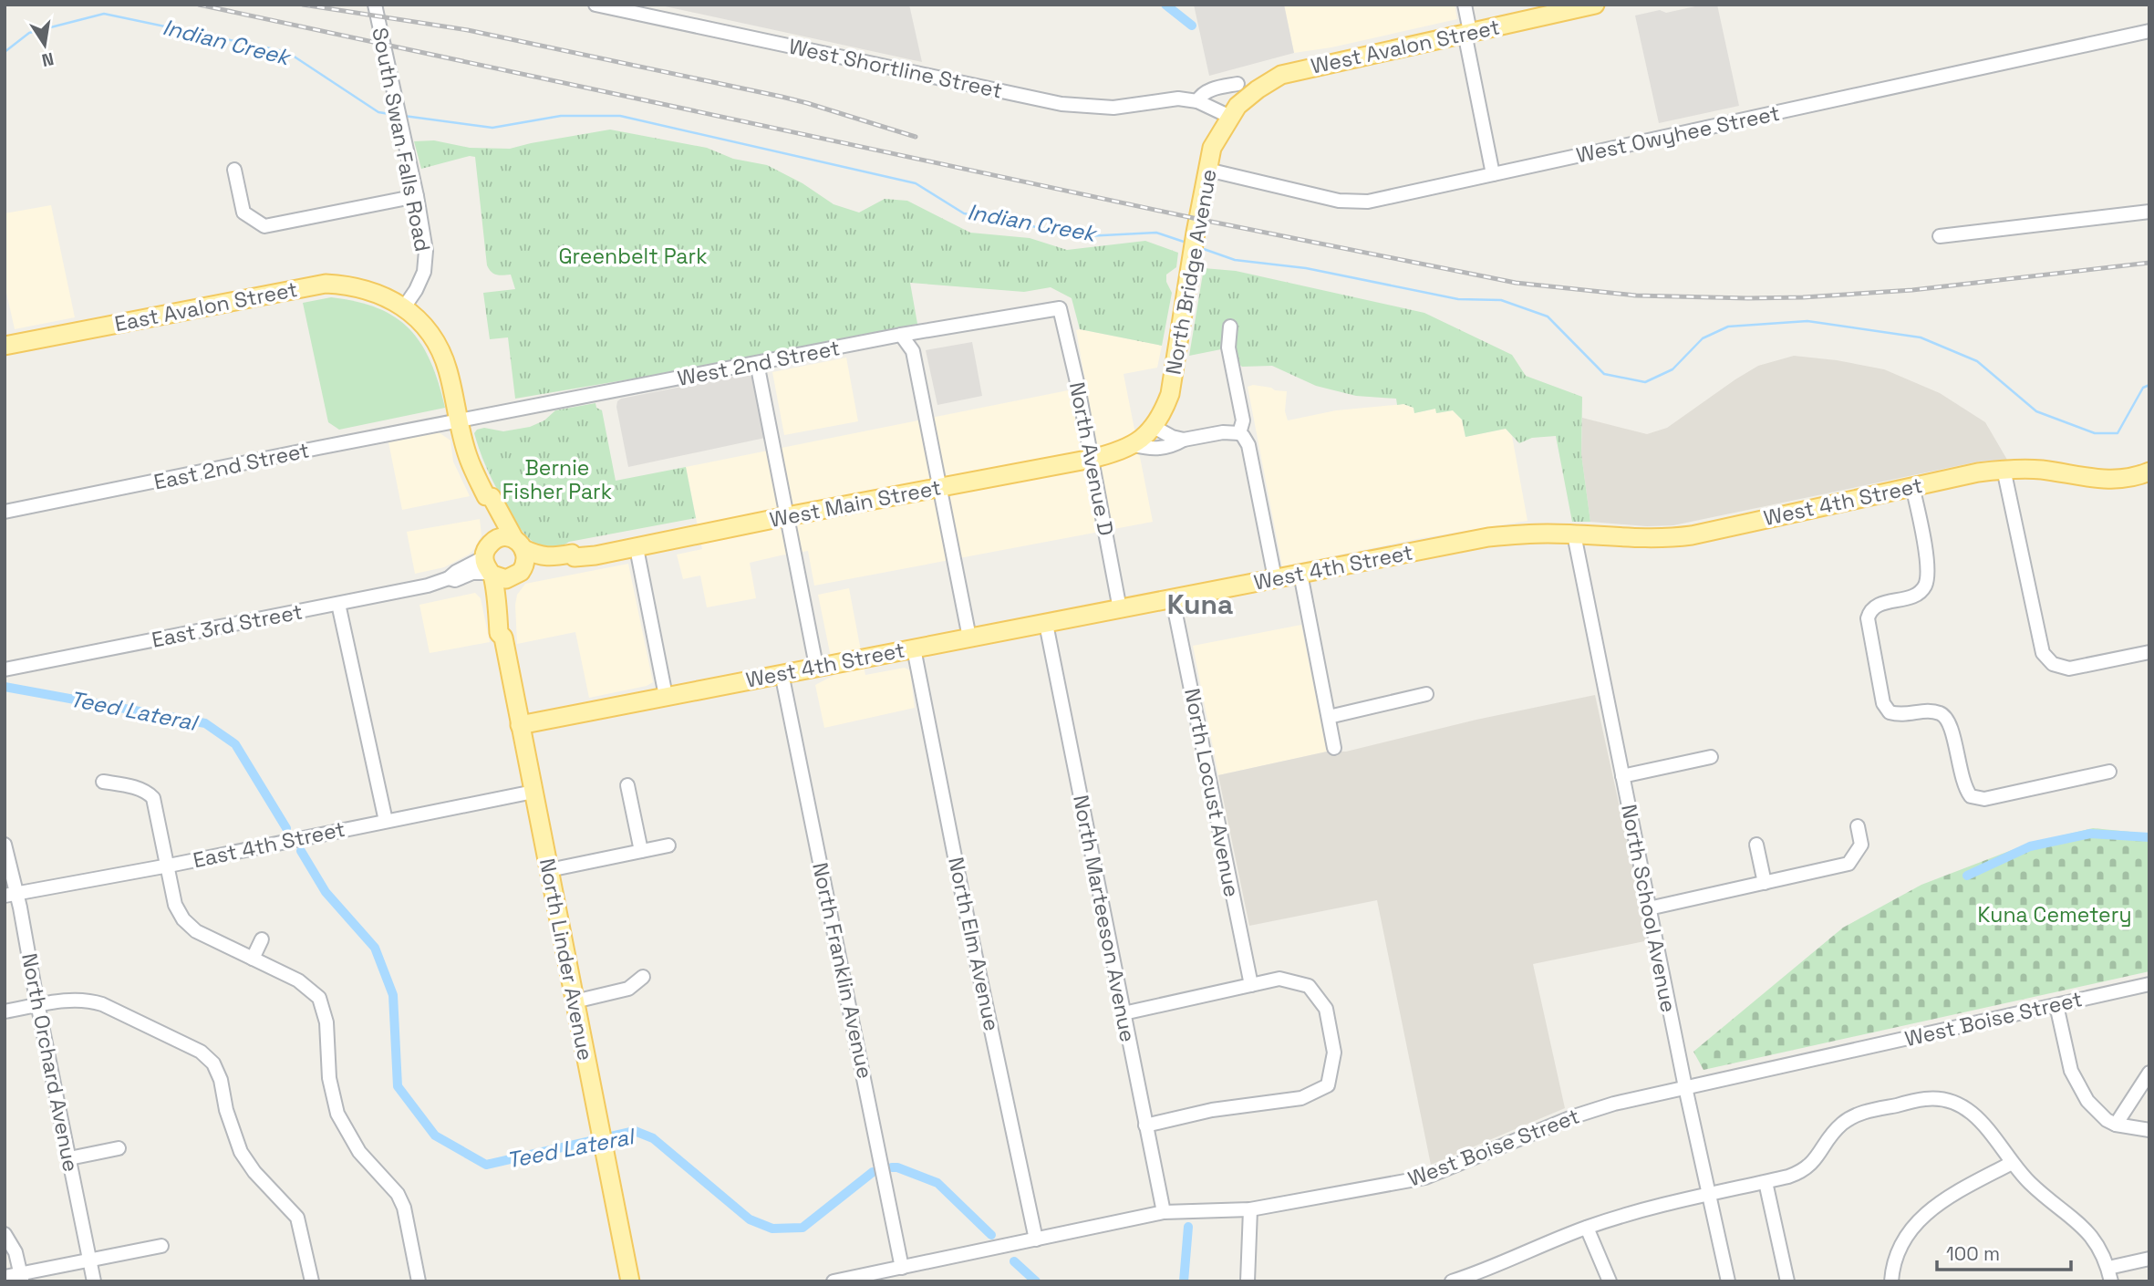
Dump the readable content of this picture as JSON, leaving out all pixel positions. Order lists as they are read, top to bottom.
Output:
{
  "streets": {
    "main road": [
      "West Avalon Street",
      "North Bridge Avenue",
      "East Avalon Street",
      "West 4th Street",
      "West Main Street",
      "North Linder Avenue"
    ],
    "street": [
      "West Shortline Street",
      "West Owyhee Street",
      "South Swan Falls Road",
      "West 2nd Street",
      "North Avenue D",
      "East 2nd Street",
      "East 3rd Street",
      "North Locust Avenue",
      "East 4th Street",
      "North School Avenue",
      "North Marteeson Avenue",
      "North Elm Avenue",
      "North Franklin Avenue",
      "West Boise Street",
      "North Orchard Avenue"
    ]
  },
  "crossings": [
    ["West Avalon Street", "West Shortline Street"],
    ["West Avalon Street", "North Bridge Avenue"],
    ["West Shortline Street", "North Bridge Avenue"],
    ["West Owyhee Street", "North Bridge Avenue"],
    ["South Swan Falls Road", "East Avalon Street"],
    ["South Swan Falls Road", "North Linder Avenue"],
    ["North Bridge Avenue", "West Main Street"],
    ["East Avalon Street", "North Linder Avenue"],
    ["West 2nd Street", "North Avenue D"],
    ["West 2nd Street", "East 2nd Street"],
    ["West 2nd Street", "North Linder Avenue"],
    ["North Avenue D", "West 4th Street"],
    ["North Avenue D", "West Main Street"],
    ["East 2nd Street", "North Linder Avenue"],
    ["West 4th Street", "North Locust Avenue"],
    ["West 4th Street", "North School Avenue"],
    ["West 4th Street", "North Marteeson Avenue"],
    ["West 4th Street", "North Elm Avenue"],
    ["West 4th Street", "North Linder Avenue"],
    ["West 4th Street", "North Franklin Avenue"],
    ["West Main Street", "East 3rd Street"],
    ["West Main Street", "North Linder Avenue"],
    ["East 3rd Street", "North Linder Avenue"],
    ["East 4th Street", "North Linder Avenue"],
    ["East 4th Street", "North Orchard Avenue"],
    ["North School Avenue", "West Boise Street"],
    ["North Marteeson Avenue", "West Boise Street"],
    ["North Elm Avenue", "West Boise Street"],
    ["North Franklin Avenue", "West Boise Street"]
  ],
  "districts": ["Kuna"],
  "water": ["Indian Creek", "Teed Lateral"],
  "parks": ["Greenbelt Park", "Bernie Fisher Park", "Kuna Cemetery"],
  "scale_bar": "100 m",
  "north": "bottom"
}
